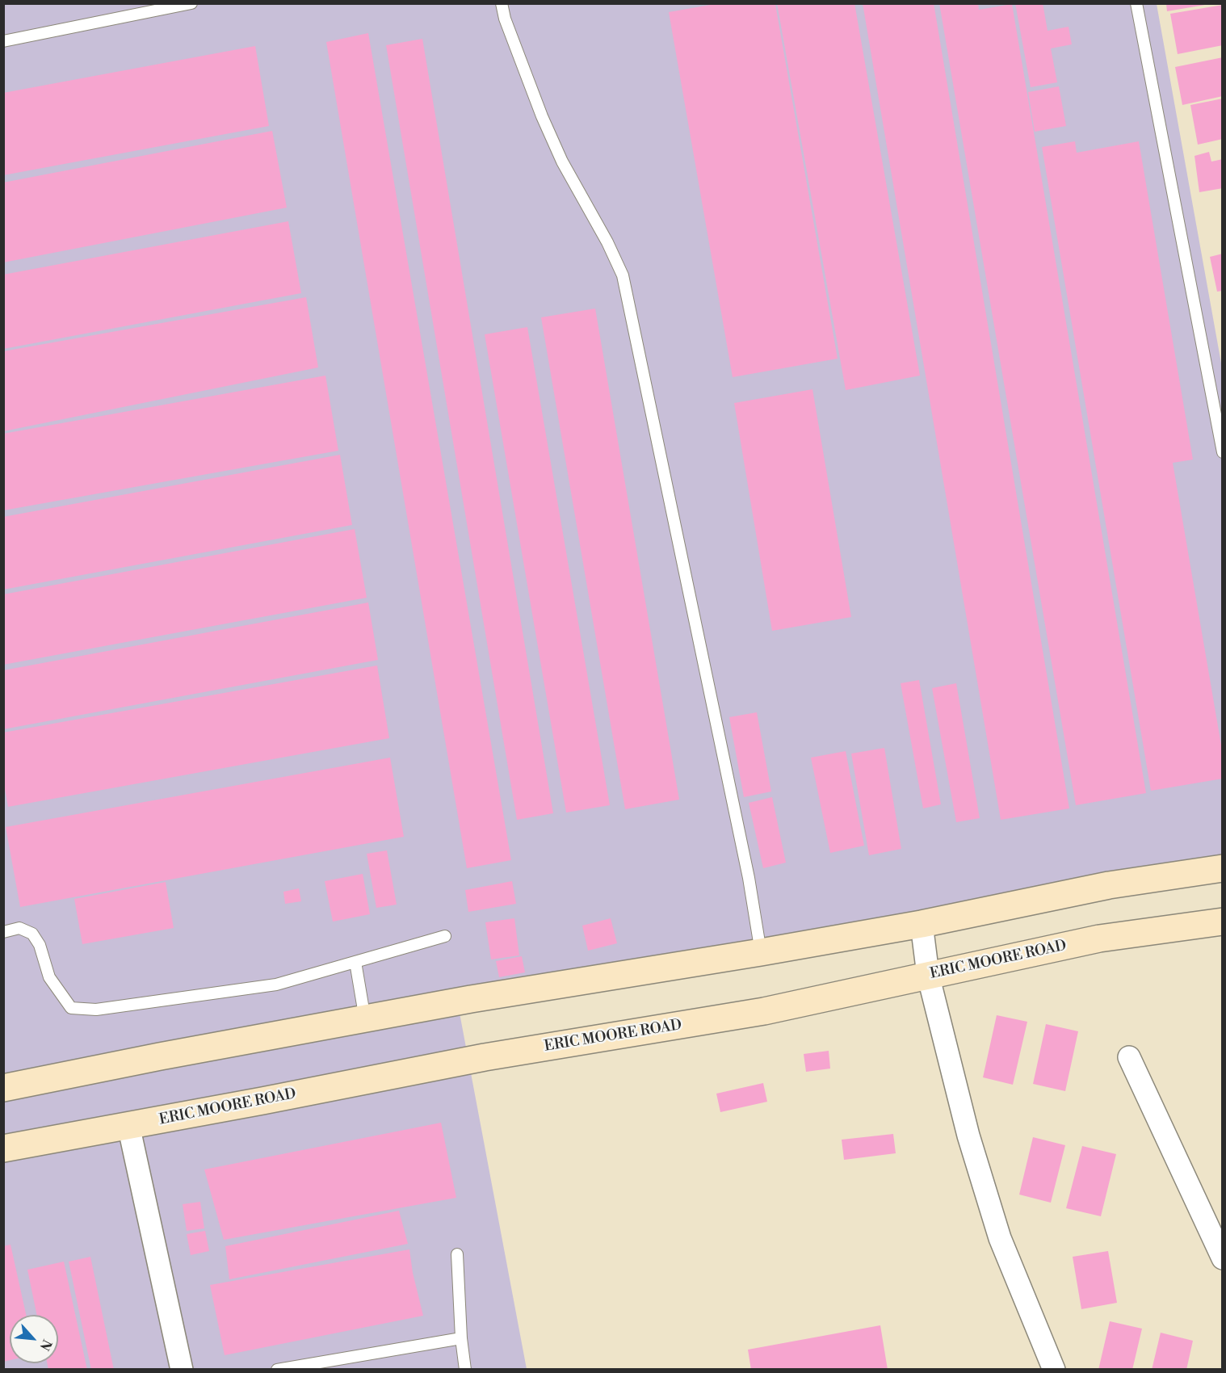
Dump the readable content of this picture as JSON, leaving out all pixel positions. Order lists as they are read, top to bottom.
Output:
{
  "streets": {
    "street": ["ERIC MOORE ROAD"]
  },
  "north": "bottom right"
}
